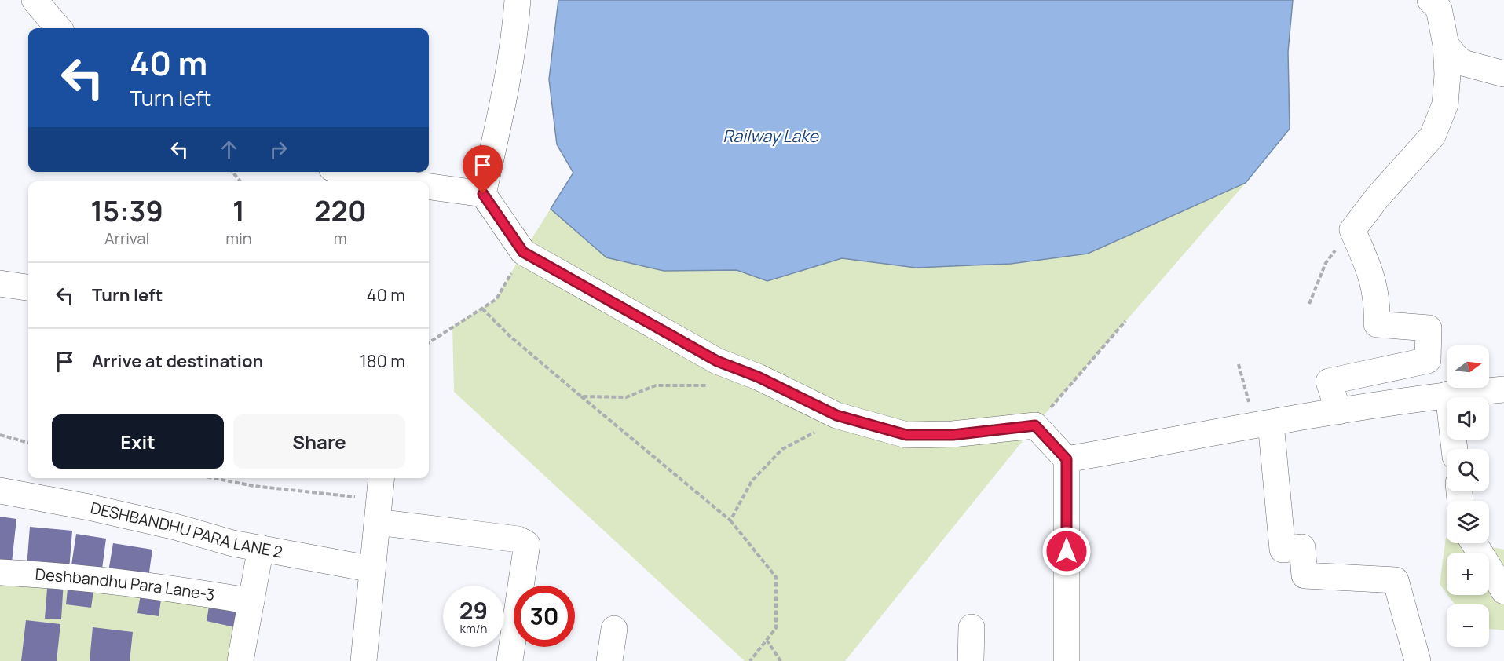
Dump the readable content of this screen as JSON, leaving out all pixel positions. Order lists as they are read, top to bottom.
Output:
{
  "streets": {
    "street": ["DESHBANDHU PARA LANE 2", "Deshbandhu Para Lane-3"]
  },
  "water": ["Railway Lake"],
  "north": "right",
  "page": {
    "turn": ["40 m", "Turn left"],
    "eta": [
      "15:39",
      "Arrival",
      "1",
      "min",
      "220",
      "m"
    ],
    "list": [
      {
        "name": "Turn left",
        "value": "40 m"
      },
      {
        "name": "Arrive at destination",
        "value": "180 m"
      }
    ],
    "map_buttons": ["+", "−"],
    "buttons": ["Exit", "Share"],
    "speed": "29 km/h",
    "limit": "30"
  }
}
